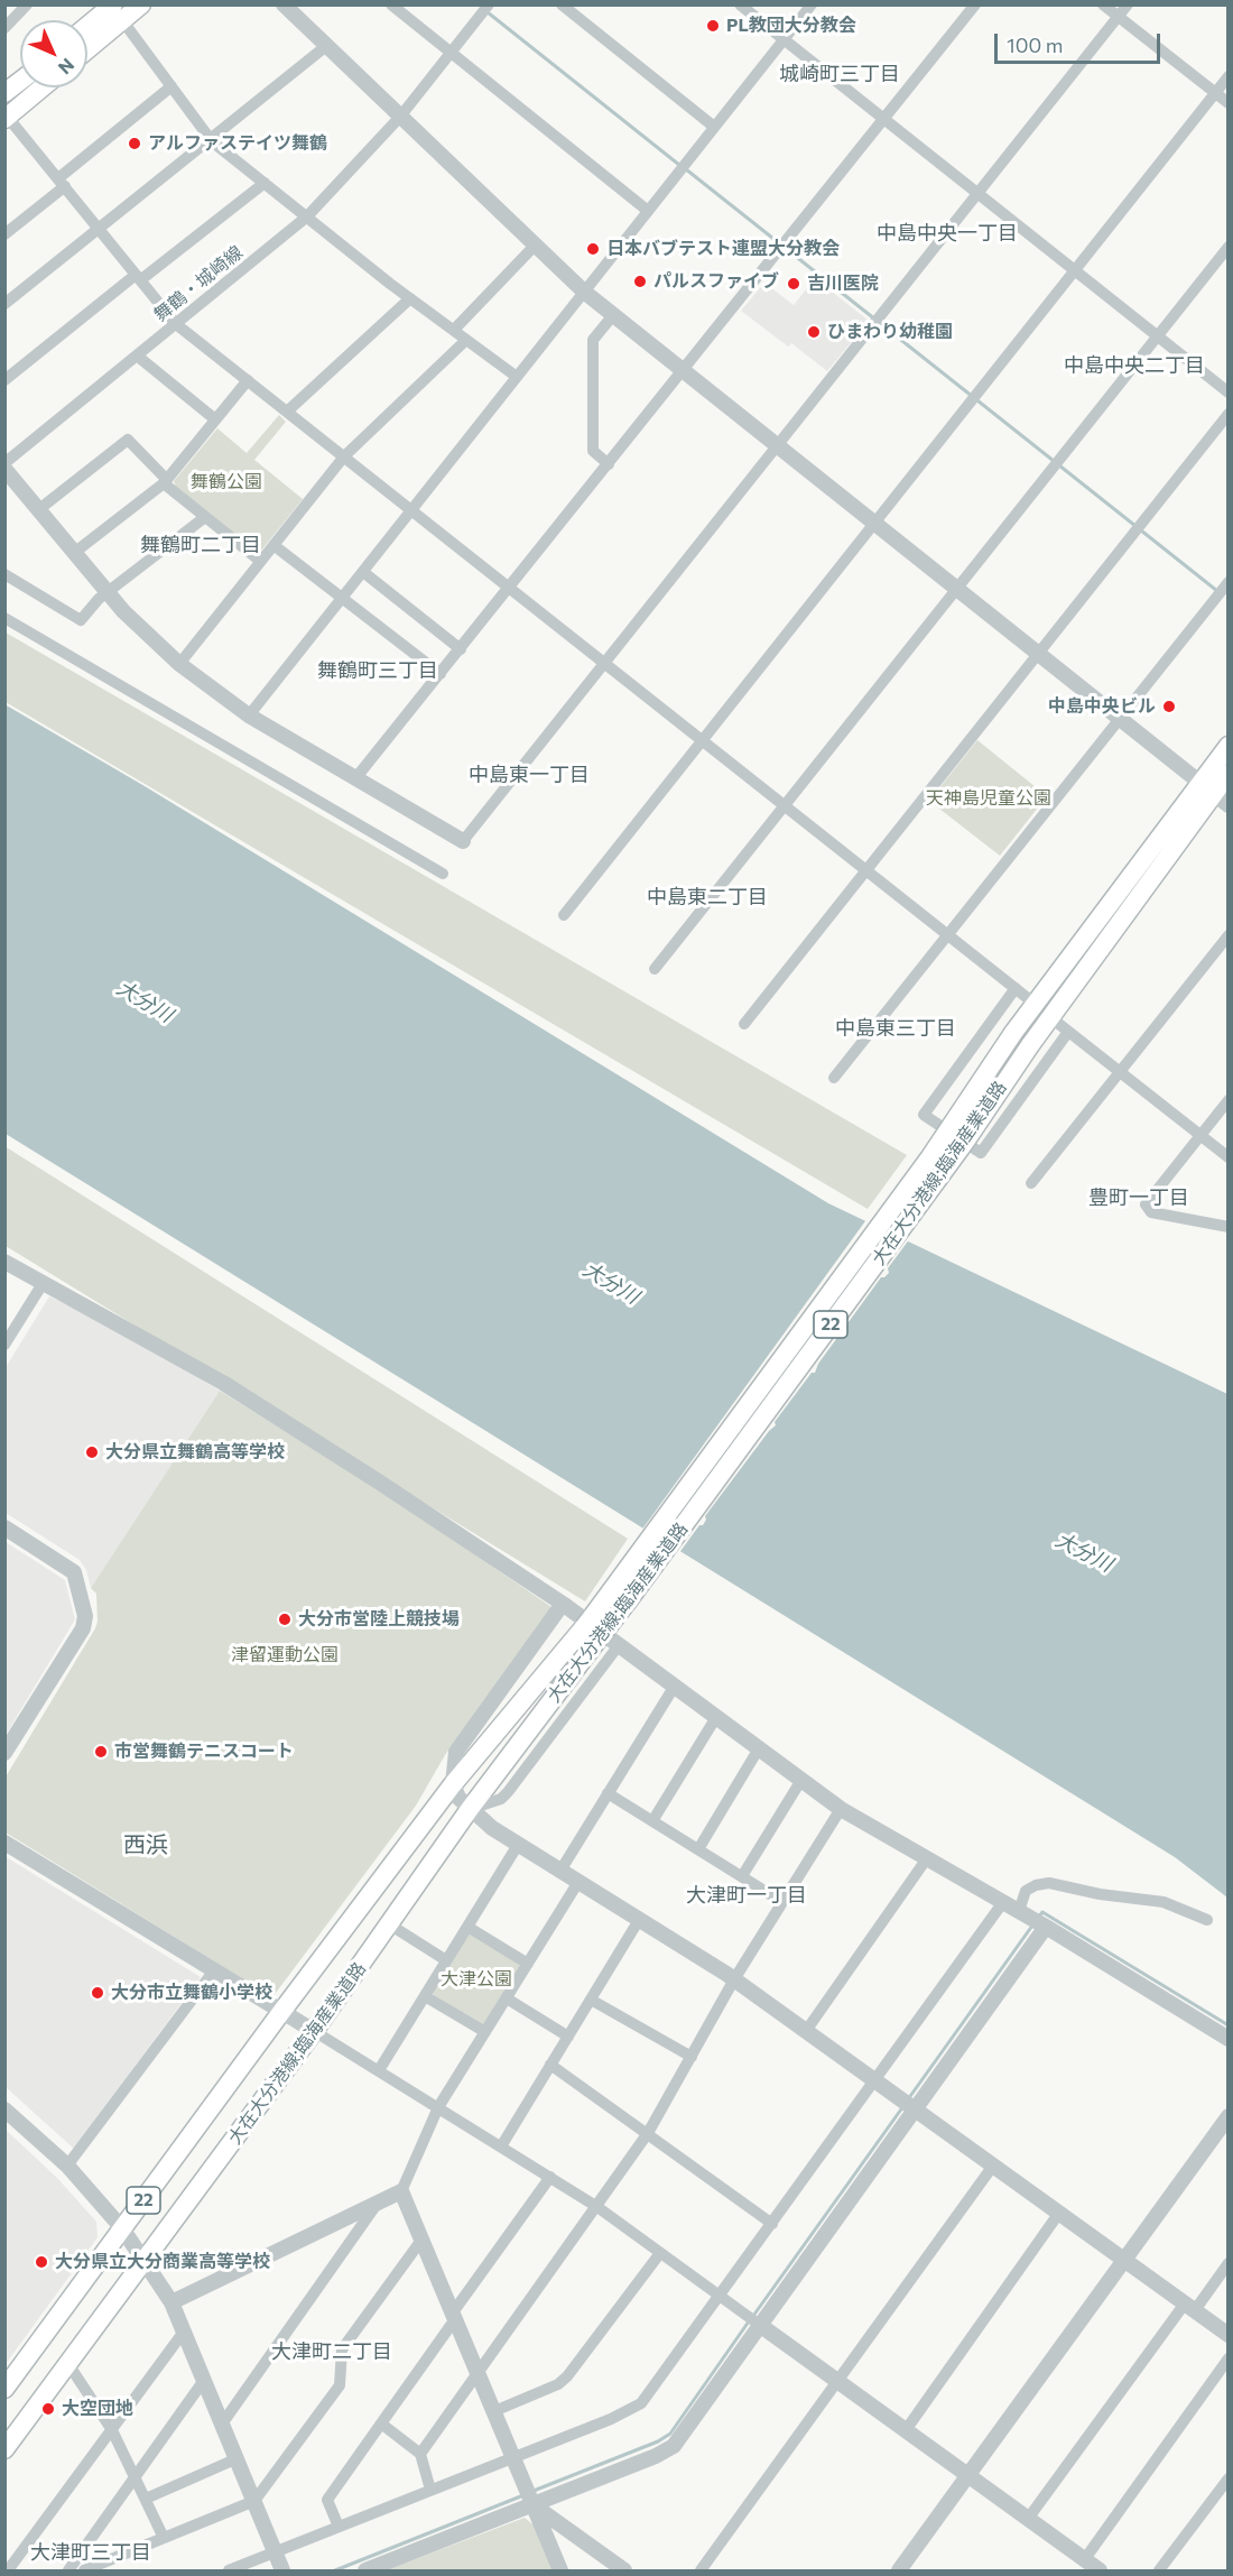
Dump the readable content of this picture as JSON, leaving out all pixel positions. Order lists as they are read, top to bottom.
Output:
{
  "streets": {
    "main road": ["大在大分港線;臨海産業道路", "22"],
    "street": ["舞鶴・城崎線"]
  },
  "districts": [
    "城崎町三丁目",
    "中島中央一丁目",
    "中島中央二丁目",
    "舞鶴町二丁目",
    "舞鶴町三丁目",
    "中島東一丁目",
    "中島東二丁目",
    "中島東三丁目",
    "豊町一丁目",
    "西浜",
    "大津町一丁目",
    "大津町二丁目",
    "大津町三丁目"
  ],
  "water": ["大分川"],
  "parks": [
    "舞鶴公園",
    "天神島児童公園",
    "津留運動公園",
    "大津公園"
  ],
  "places": [
    "PL教団大分教会",
    "アルファステイツ舞鶴",
    "日本バブテスト連盟大分教会",
    "パルスファイブ",
    "吉川医院",
    "ひまわり幼稚園",
    "中島中央ビル",
    "大分県立舞鶴高等学校",
    "大分市営陸上競技場",
    "市営舞鶴テニスコート",
    "大分市立舞鶴小学校",
    "大分県立大分商業高等学校",
    "大空団地"
  ],
  "scale_bar": "100 m",
  "north": "bottom right"
}
